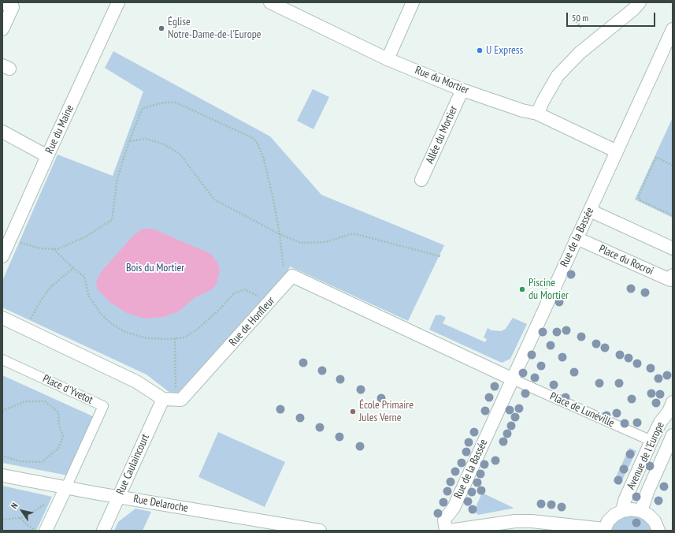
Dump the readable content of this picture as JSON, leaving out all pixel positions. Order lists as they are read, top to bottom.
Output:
{
  "streets": {
    "street": [
      "Rue du Mortier",
      "Rue du Maine",
      "Allée du Mortier",
      "Rue de la Bassée",
      "Place du Rocroi",
      "Rue de Honfleur",
      "Place d'Yvetot",
      "Place de Lunéville",
      "Avenue de l'Europe",
      "Rue Caulaincourt",
      "Rue Delaroche"
    ]
  },
  "crossings": [
    ["Rue du Mortier", "Allée du Mortier"],
    ["Rue du Mortier", "Rue de la Bassée"],
    ["Rue de la Bassée", "Place du Rocroi"],
    ["Rue de la Bassée", "Rue de Honfleur"],
    ["Rue de la Bassée", "Place de Lunéville"],
    ["Rue de Honfleur", "Place de Lunéville"],
    ["Place d'Yvetot", "Rue Delaroche"],
    ["Place de Lunéville", "Avenue de l'Europe"],
    ["Rue Caulaincourt", "Rue Delaroche"]
  ],
  "parks": ["Bois du Mortier"],
  "places": [
    "Église Notre-Dame-de-l'Europe",
    "U Express",
    "Piscine du Mortier",
    "École Primaire Jules Verne"
  ],
  "scale_bar": "50 m",
  "north": "top left"
}
